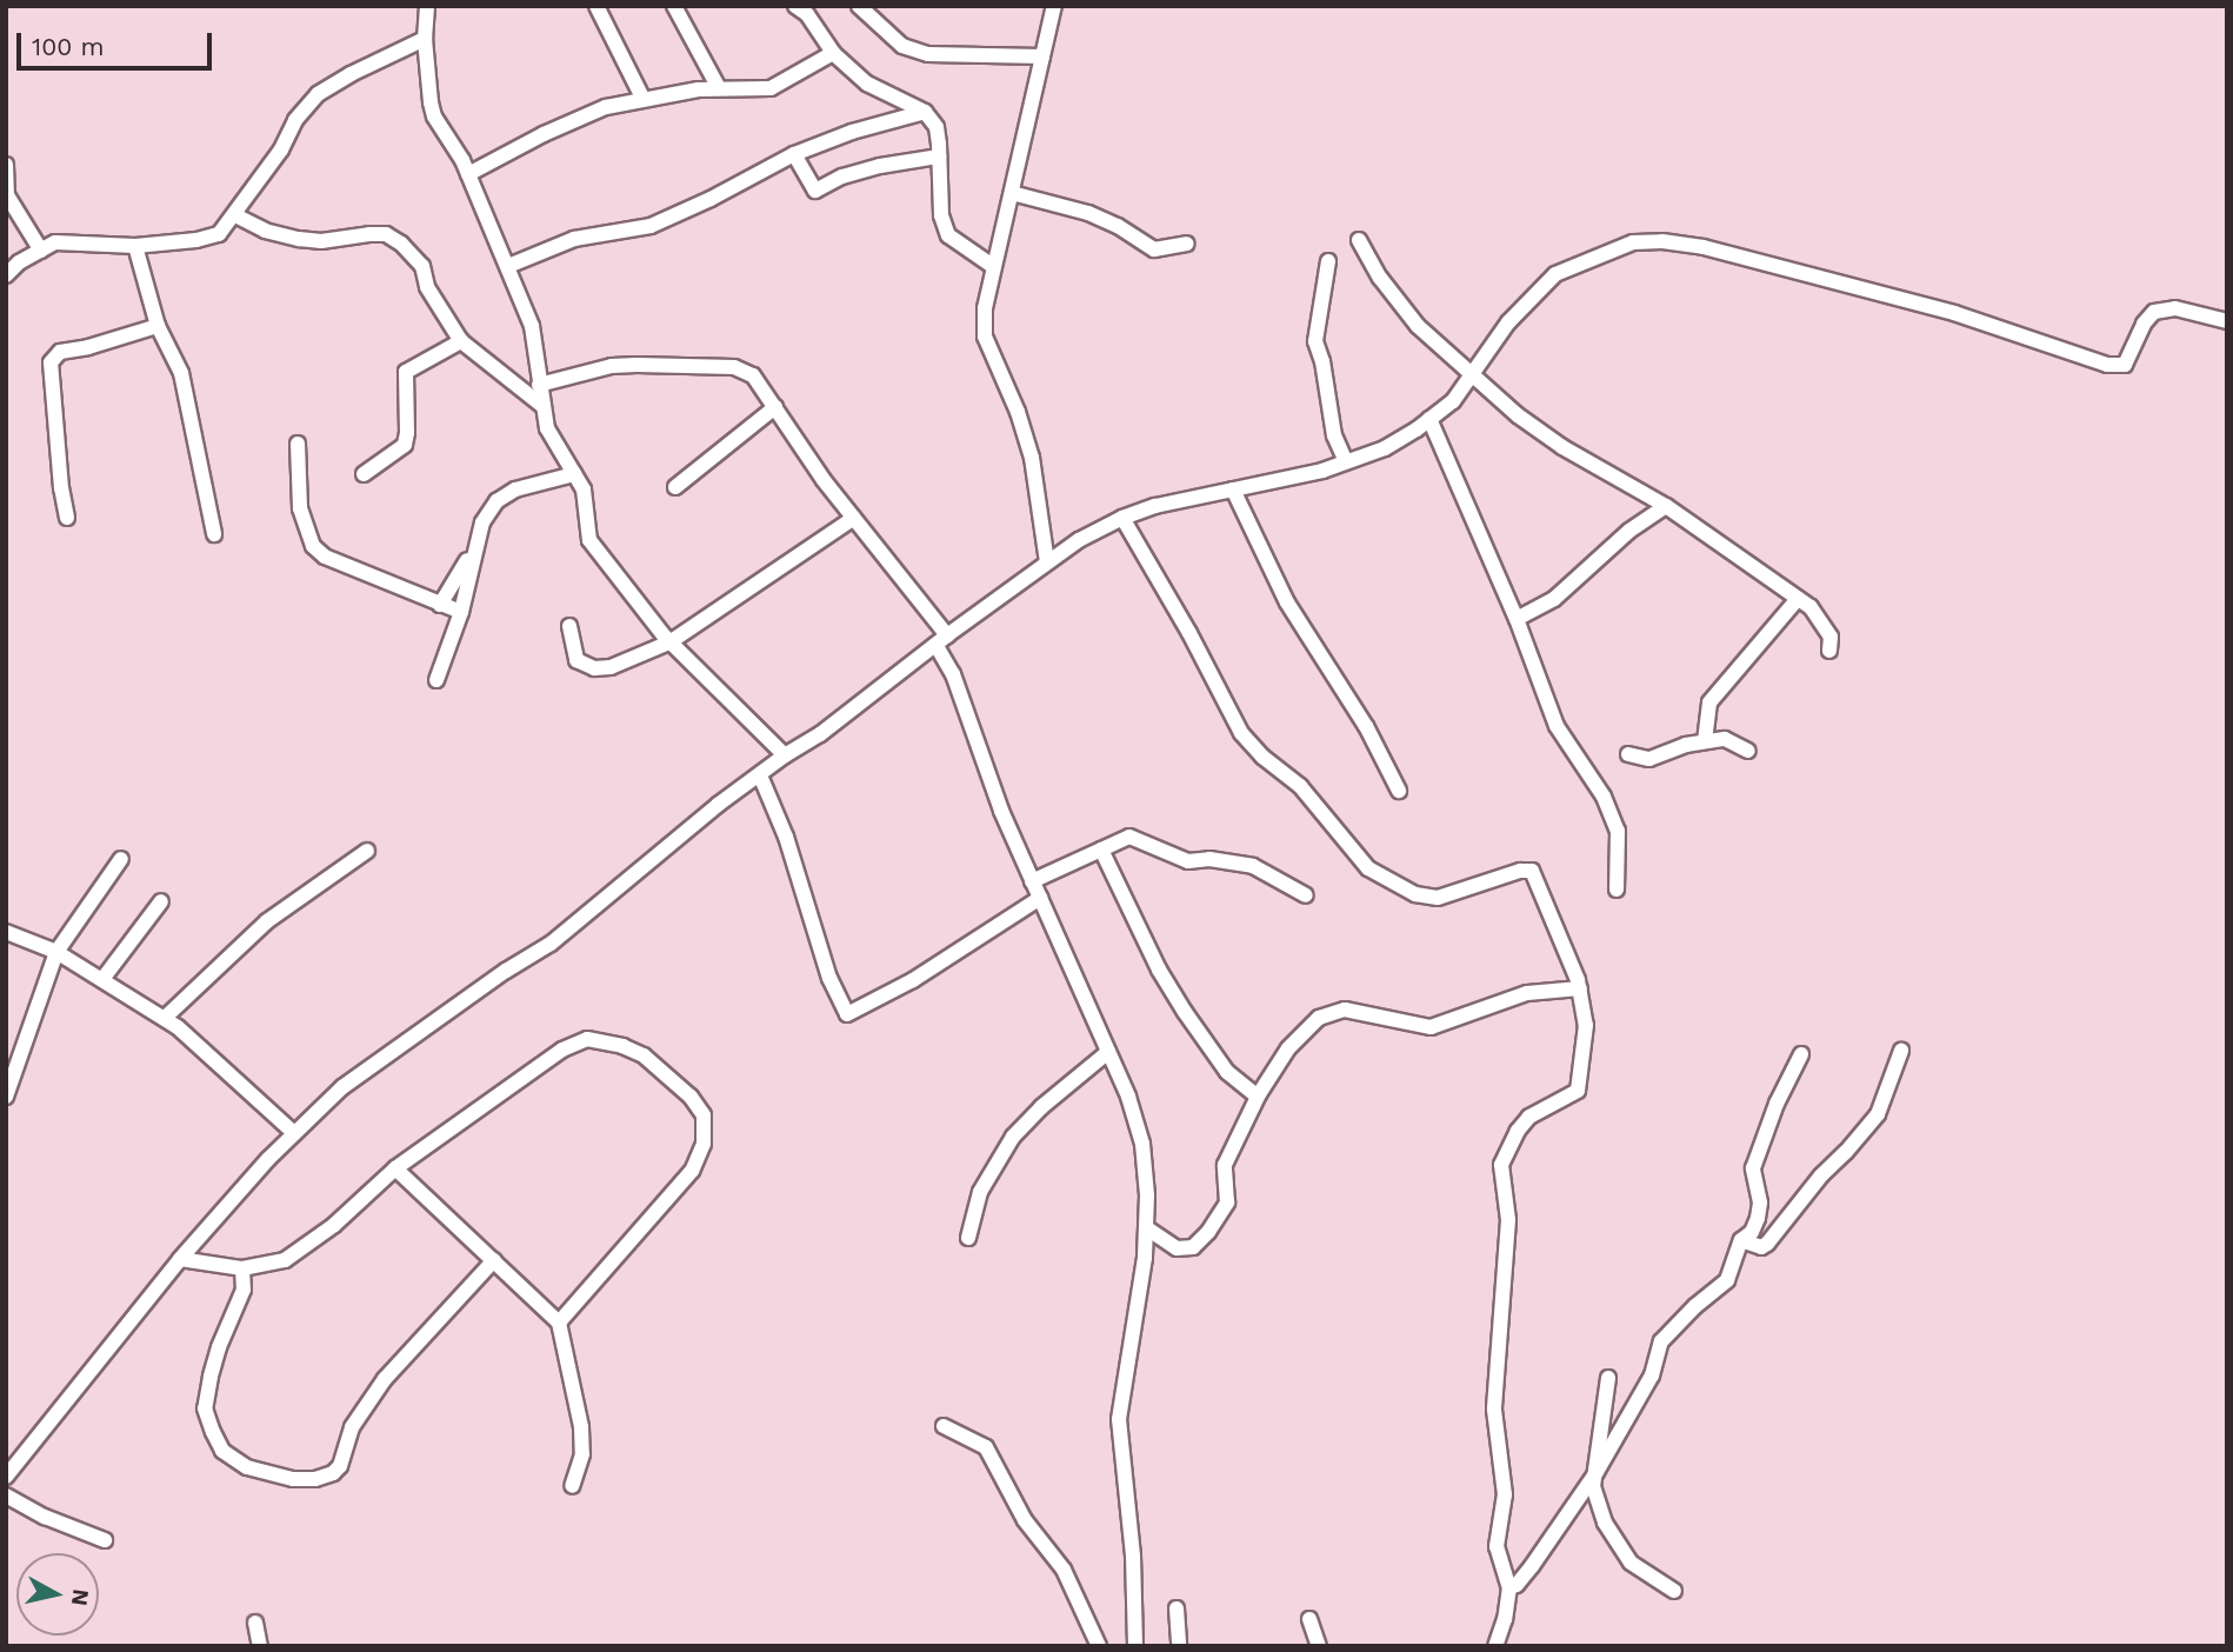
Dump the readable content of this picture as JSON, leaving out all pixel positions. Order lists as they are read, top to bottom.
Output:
{
  "scale_bar": "100 m",
  "north": "right"
}
